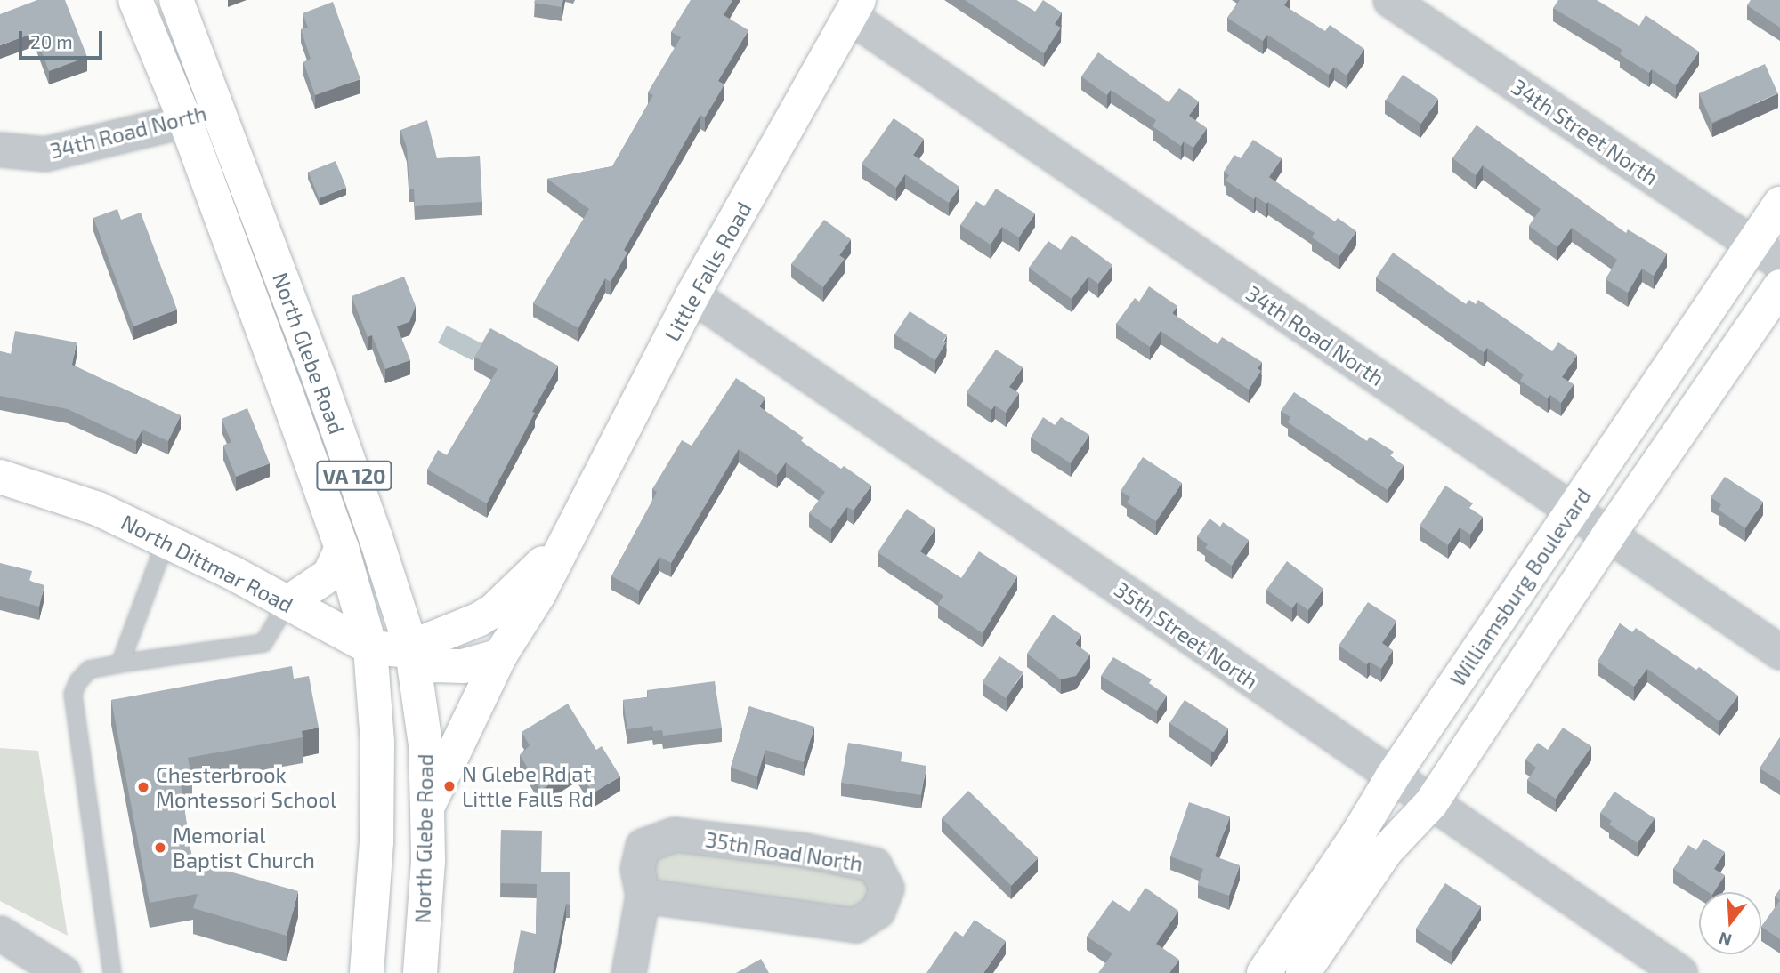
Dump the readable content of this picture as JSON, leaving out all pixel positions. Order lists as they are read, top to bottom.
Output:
{
  "streets": {
    "main road": [
      "Little Falls Road",
      "North Glebe Road",
      "VA 120",
      "North Dittmar Road",
      "Williamsburg Boulevard"
    ],
    "street": [
      "34th Road North",
      "34th Street North",
      "35th Street North",
      "35th Road North"
    ]
  },
  "crossings": [
    ["34th Road North", "Little Falls Road"],
    ["34th Road North", "North Glebe Road"],
    ["34th Road North", "Williamsburg Boulevard"],
    ["34th Street North", "Williamsburg Boulevard"],
    ["Little Falls Road", "North Glebe Road"],
    ["Little Falls Road", "North Dittmar Road"],
    ["Little Falls Road", "35th Street North"],
    ["North Glebe Road", "North Dittmar Road"],
    ["Williamsburg Boulevard", "35th Street North"]
  ],
  "places": ["N Glebe Rd at Little Falls Rd", "Chesterbrook Montessori School", "Memorial Baptist Church"],
  "scale_bar": "20 m",
  "north": "bottom"
}
